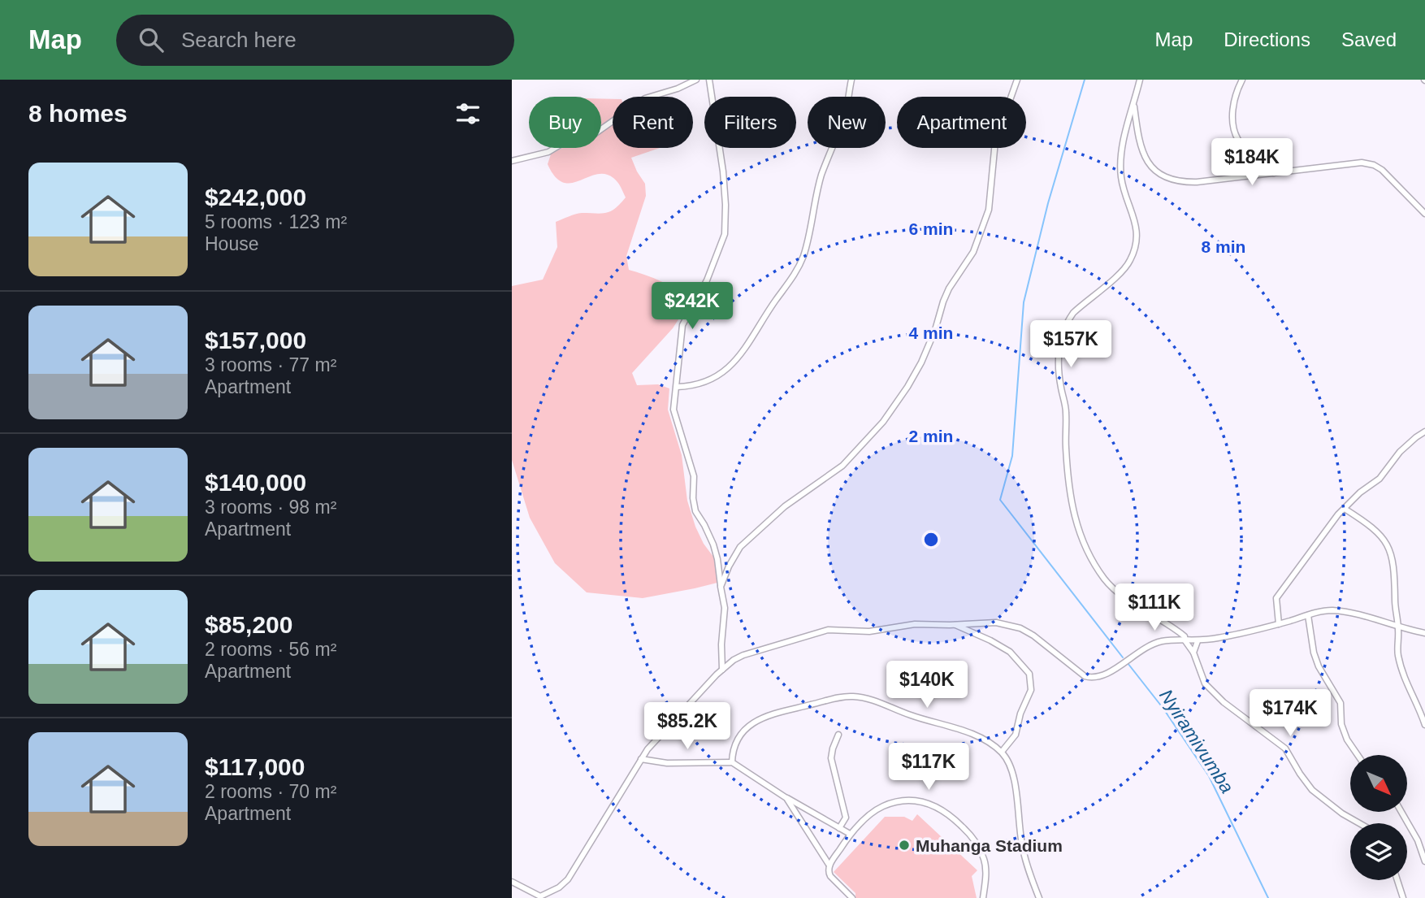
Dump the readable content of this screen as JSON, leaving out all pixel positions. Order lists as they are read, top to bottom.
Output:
{
  "water": ["Nyiramivumba"],
  "places": ["Muhanga Stadium"],
  "north": "bottom right",
  "page": {
    "header": "Map",
    "search": "Search here",
    "nav": ["Map", "Directions", "Saved"],
    "heading": "8 homes",
    "chip": [
      "Buy",
      "Rent",
      "Filters",
      "New",
      "Apartment"
    ],
    "price": [
      "$184K",
      "$242K",
      "$157K",
      "$111K",
      "$140K",
      "$174K",
      "$85.2K",
      "$117K"
    ],
    "list": [
      {
        "name": "$242,000",
        "note": "5 rooms · 123 m² · House"
      },
      {
        "name": "$157,000",
        "note": "3 rooms · 77 m² · Apartment"
      },
      {
        "name": "$140,000",
        "note": "3 rooms · 98 m² · Apartment"
      },
      {
        "name": "$85,200",
        "note": "2 rooms · 56 m² · Apartment"
      },
      {
        "name": "$117,000",
        "note": "2 rooms · 70 m² · Apartment"
      }
    ]
  },
  "rings": [
    "6 min",
    "8 min",
    "4 min",
    "2 min"
  ]
}
